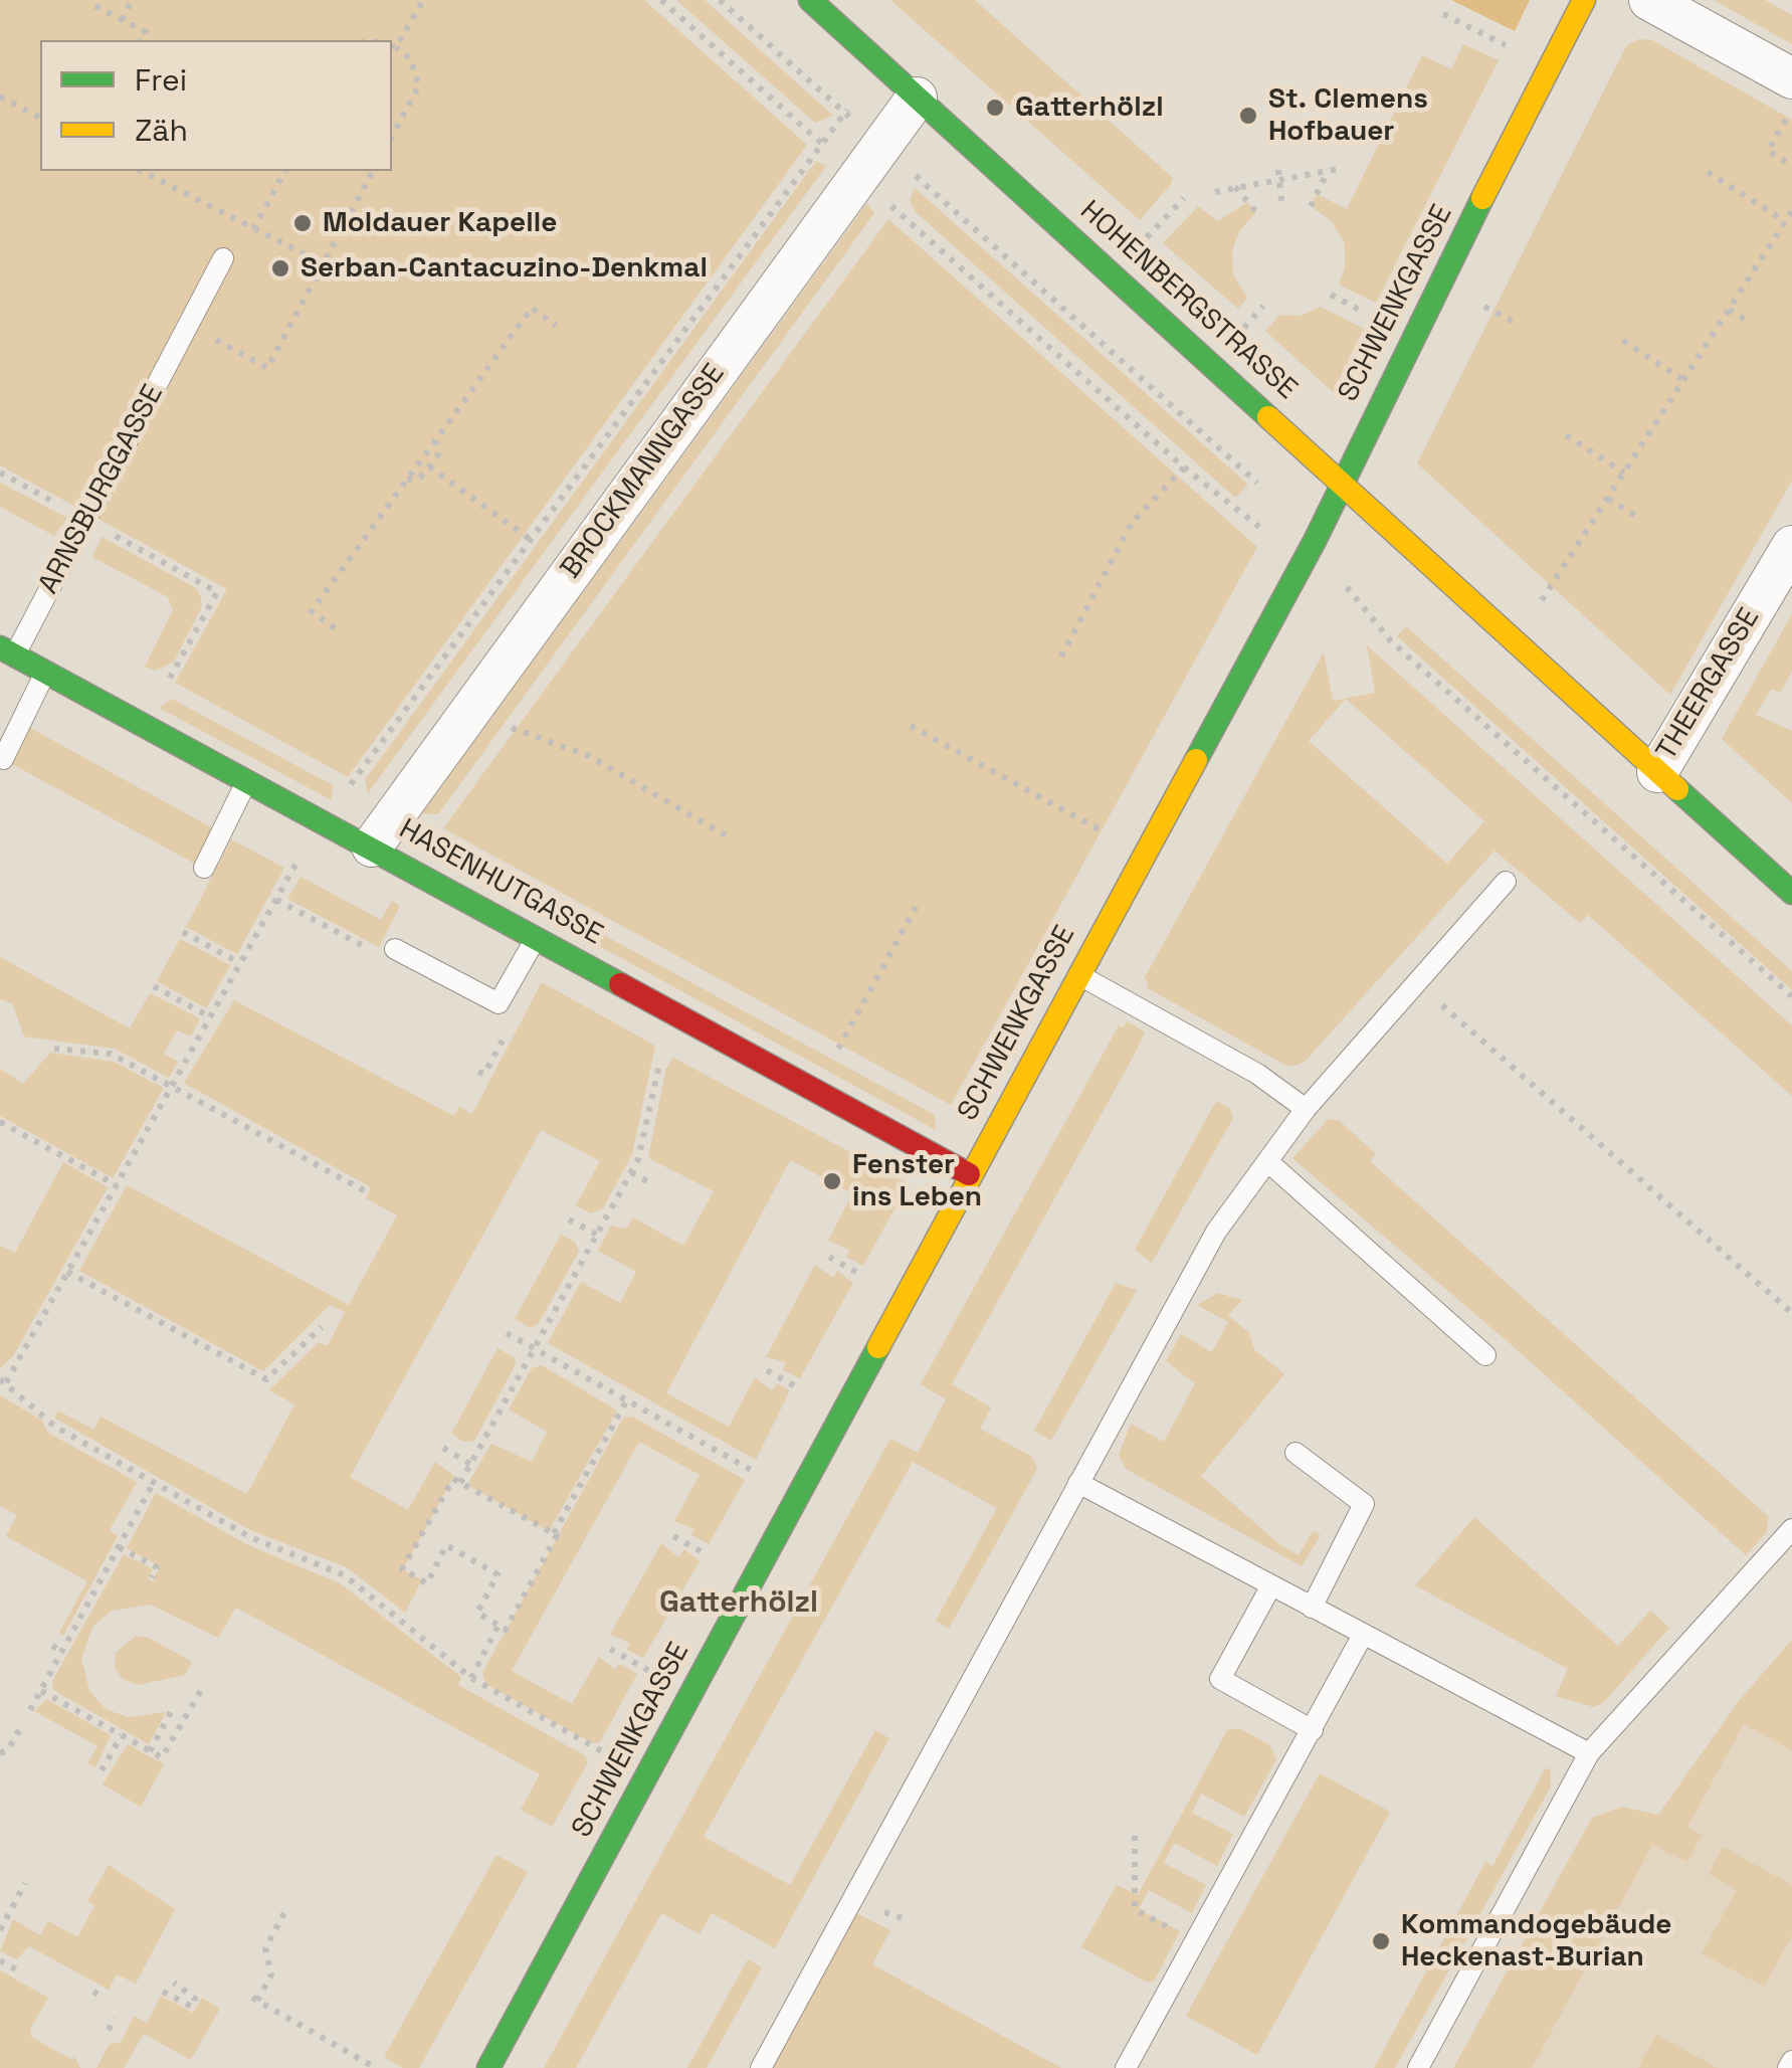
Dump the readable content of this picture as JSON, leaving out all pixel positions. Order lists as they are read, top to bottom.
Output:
{
  "streets": {
    "street": [
      "HOHENBERGSTRASSE",
      "SCHWENKGASSE",
      "BROCKMANNGASSE",
      "THEERGASSE",
      "HASENHUTGASSE"
    ],
    "lane": ["ARNSBURGGASSE"]
  },
  "crossings": [
    ["HOHENBERGSTRASSE", "SCHWENKGASSE"],
    ["HOHENBERGSTRASSE", "BROCKMANNGASSE"],
    ["HOHENBERGSTRASSE", "THEERGASSE"],
    ["SCHWENKGASSE", "HASENHUTGASSE"],
    ["BROCKMANNGASSE", "HASENHUTGASSE"],
    ["ARNSBURGGASSE", "HASENHUTGASSE"]
  ],
  "districts": ["Gatterhölzl"],
  "places": [
    "Gatterhölzl",
    "St. Clemens Hofbauer",
    "Moldauer Kapelle",
    "Serban-Cantacuzino-Denkmal",
    "Fenster ins Leben",
    "Kommandogebäude Heckenast-Burian"
  ],
  "legend": ["Frei", "Zäh"]
}
